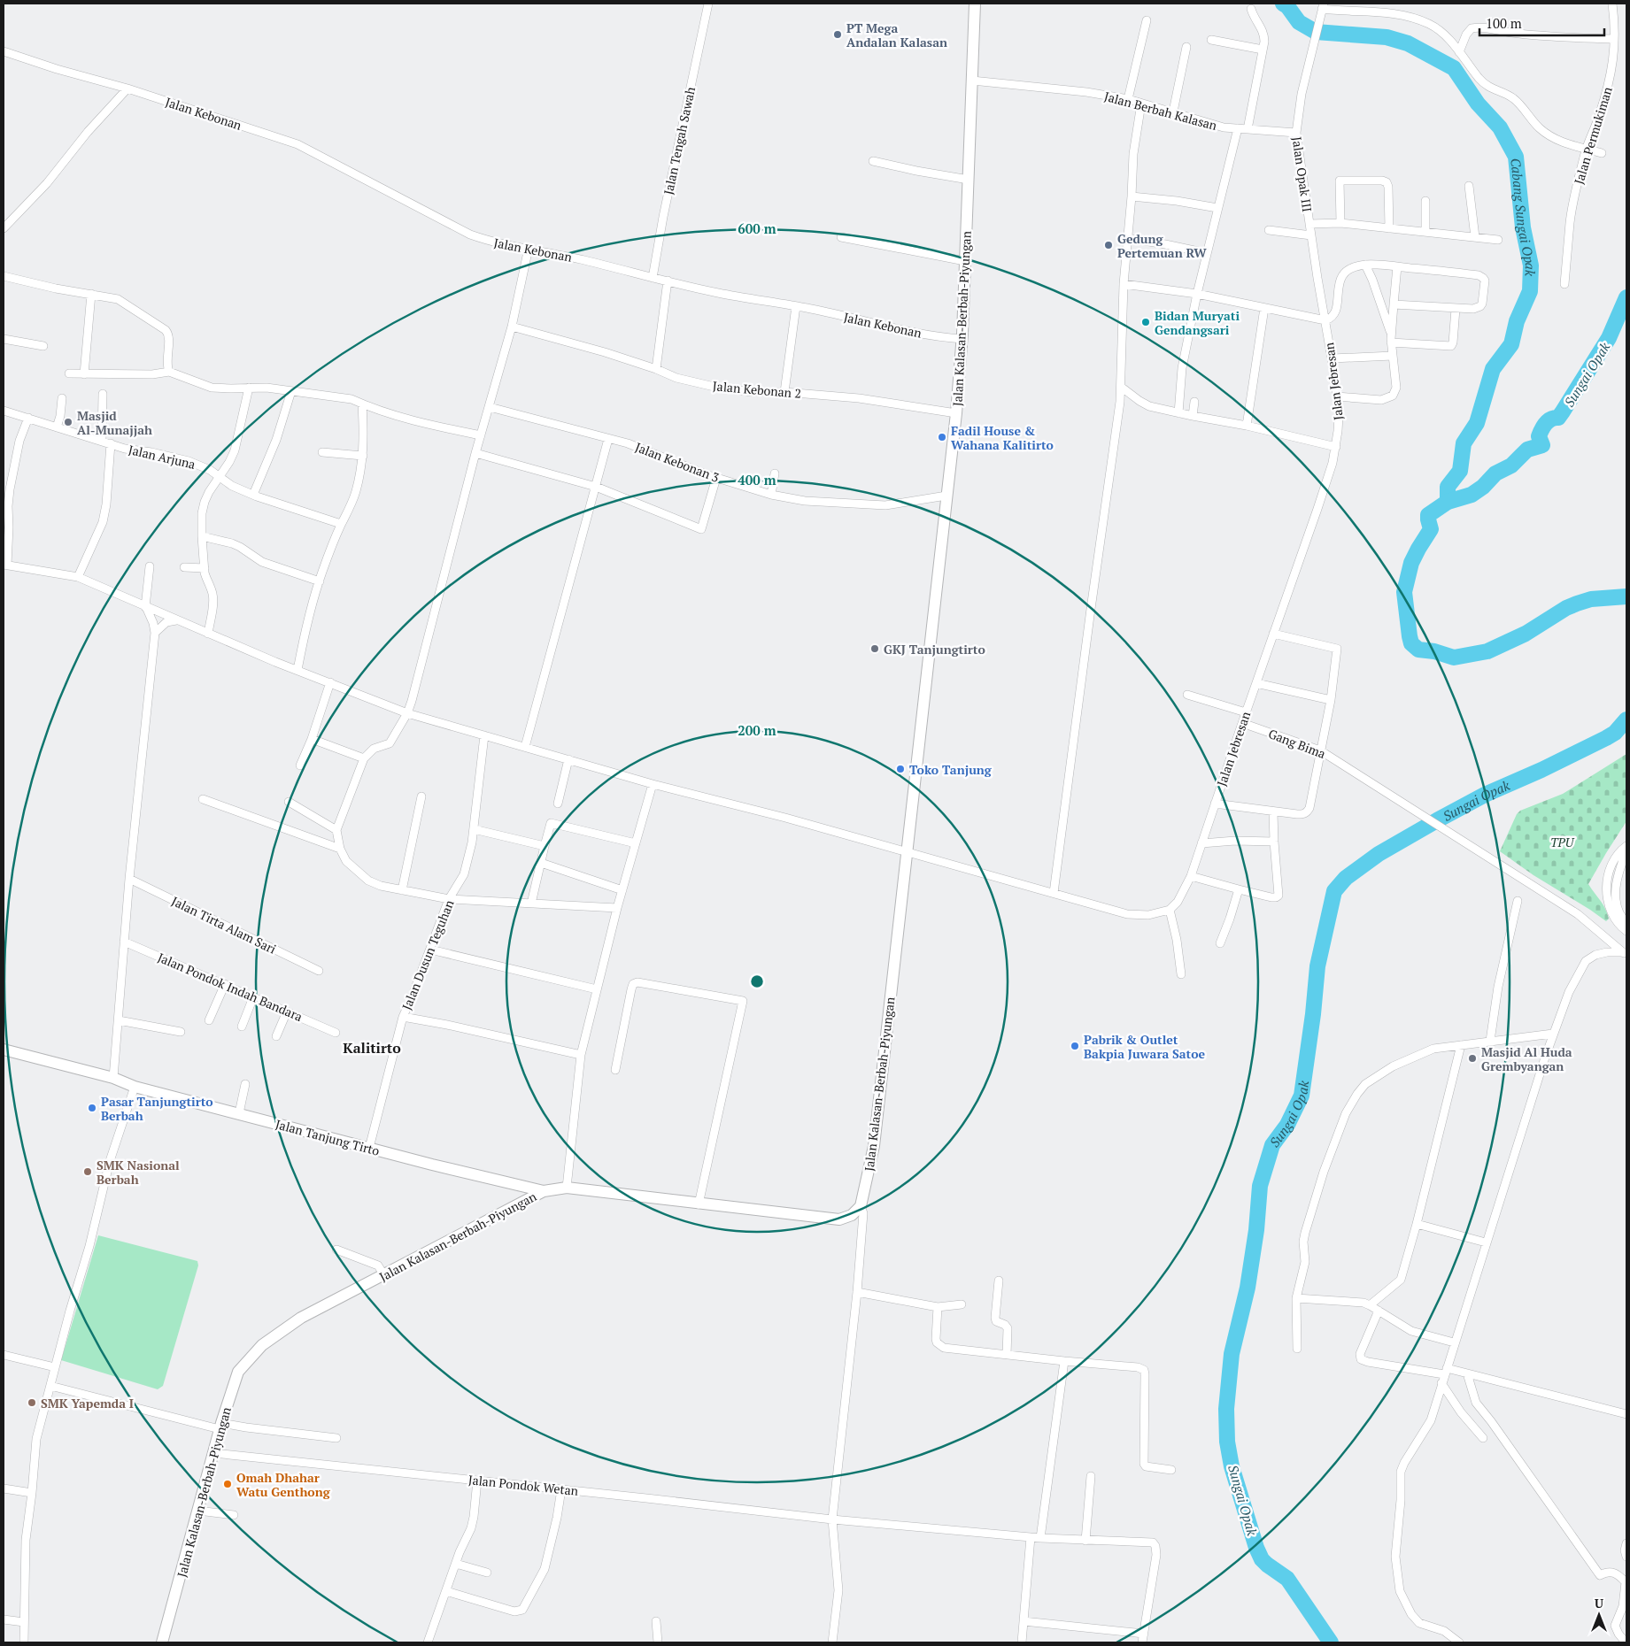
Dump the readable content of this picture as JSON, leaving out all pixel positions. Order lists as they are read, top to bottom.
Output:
{
  "streets": {
    "street": [
      "Jalan Berbah Kalasan",
      "Jalan Kebonan",
      "Jalan Permukiman",
      "Jalan Tengah Sawah",
      "Jalan Opak III",
      "Jalan Kalasan-Berbah-Piyungan",
      "Jalan Jebresan",
      "Jalan Kebonan 2",
      "Jalan Arjuna",
      "Jalan Kebonan 3",
      "Gang Bima",
      "Jalan Tirta Alam Sari",
      "Jalan Dusun Teguhan",
      "Jalan Pondok Indah Bandara",
      "Jalan Tanjung Tirto",
      "Jalan Pondok Wetan"
    ]
  },
  "crossings": [
    ["Jalan Berbah Kalasan", "Jalan Opak III"],
    ["Jalan Berbah Kalasan", "Jalan Kalasan-Berbah-Piyungan"],
    ["Jalan Kebonan", "Jalan Tengah Sawah"],
    ["Jalan Kebonan", "Jalan Kalasan-Berbah-Piyungan"],
    ["Jalan Opak III", "Jalan Jebresan"],
    ["Jalan Kalasan-Berbah-Piyungan", "Jalan Kebonan 2"],
    ["Jalan Kalasan-Berbah-Piyungan", "Jalan Kebonan 3"],
    ["Jalan Kalasan-Berbah-Piyungan", "Jalan Tanjung Tirto"],
    ["Jalan Kalasan-Berbah-Piyungan", "Jalan Pondok Wetan"],
    ["Jalan Jebresan", "Gang Bima"],
    ["Jalan Dusun Teguhan", "Jalan Tanjung Tirto"]
  ],
  "districts": ["Kalitirto"],
  "water": ["Cabang Sungai Opak", "Sungai Opak"],
  "parks": ["TPU"],
  "places": [
    "PT Mega Andalan Kalasan",
    "Gedung Pertemuan RW",
    "Bidan Muryati Gendangsari",
    "Masjid Al-Munajjah",
    "Fadil House & Wahana Kalitirto",
    "GKJ Tanjungtirto",
    "Toko Tanjung",
    "Pabrik & Outlet Bakpia Juwara Satoe",
    "Masjid Al Huda Grembyangan",
    "Pasar Tanjungtirto Berbah",
    "SMK Nasional Berbah",
    "SMK Yapemda I",
    "Omah Dhahar Watu Genthong"
  ],
  "scale_bar": "100 m",
  "north": "top",
  "rings": ["600 m", "400 m", "200 m"]
}
